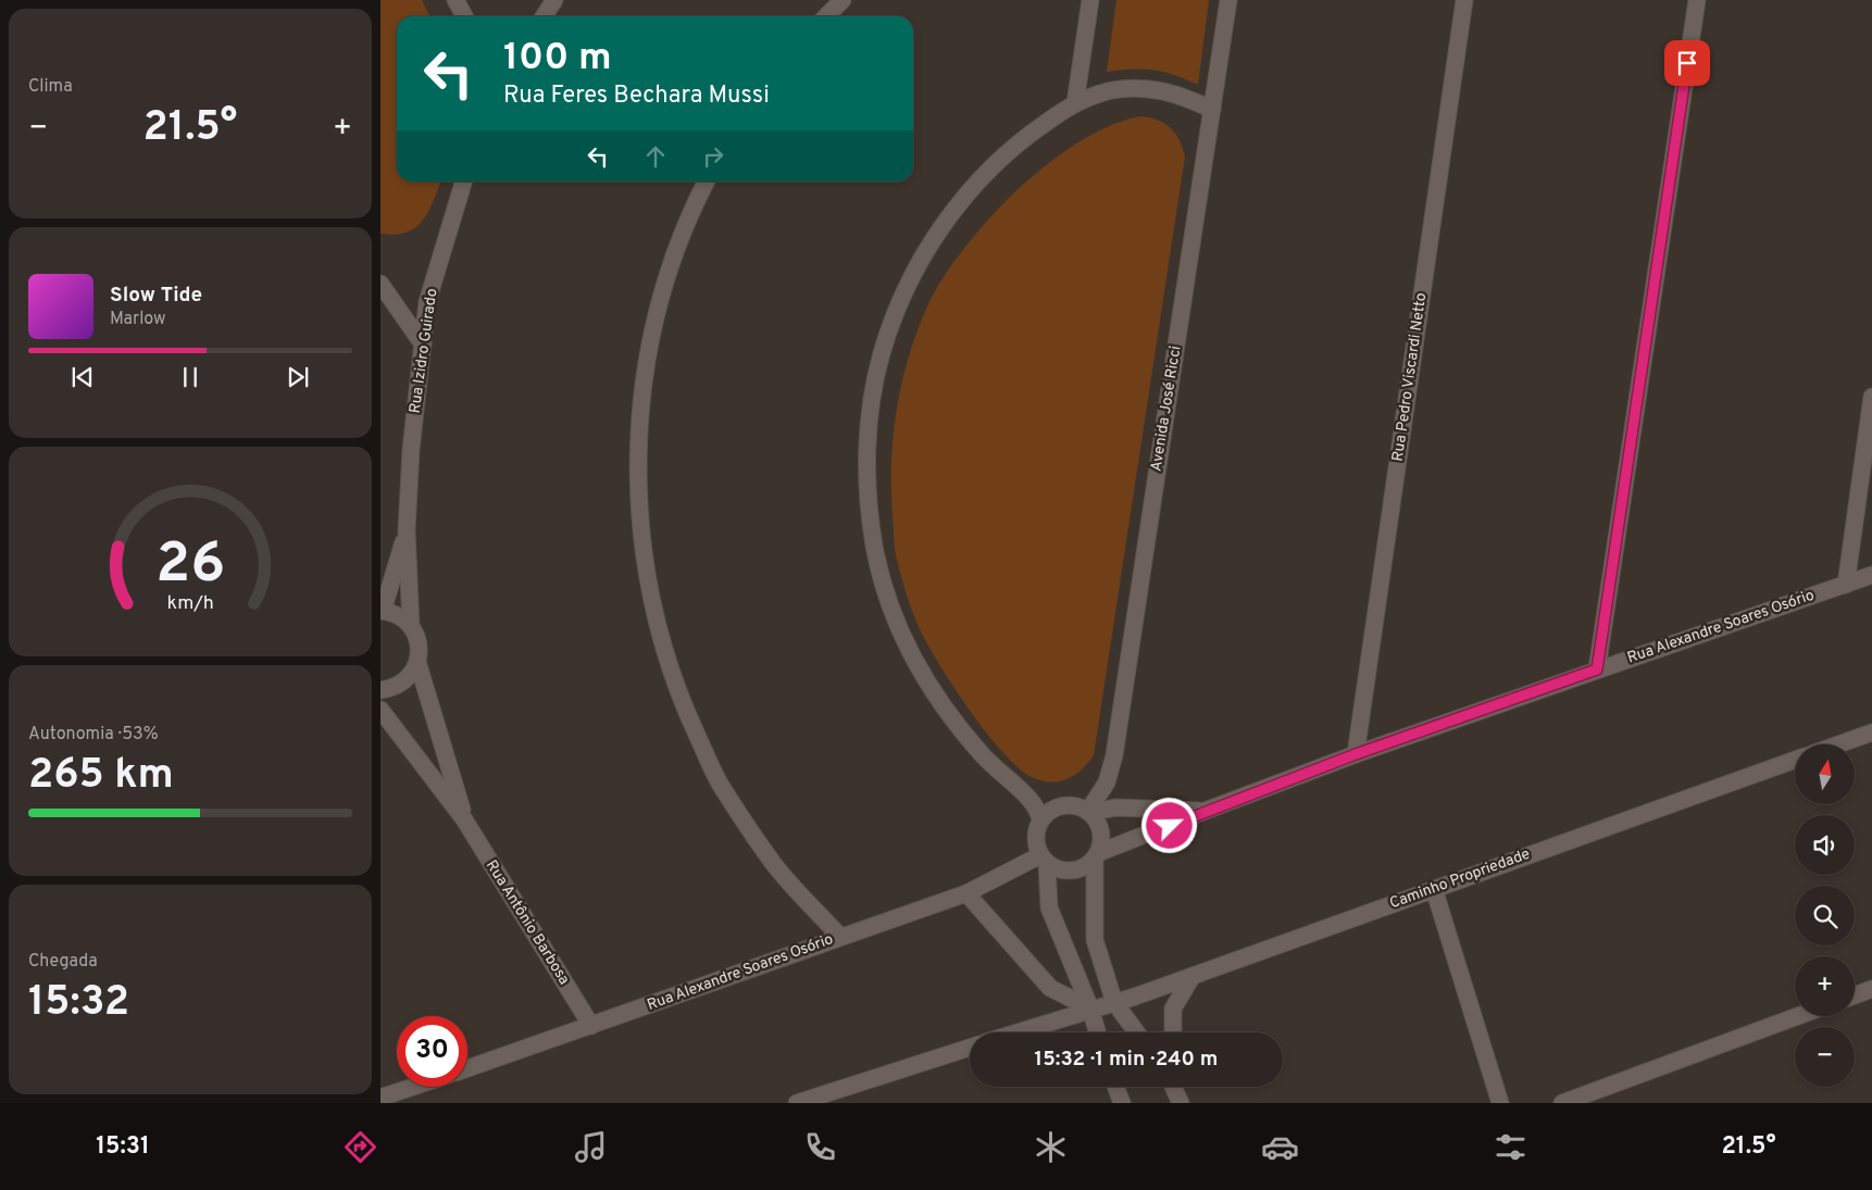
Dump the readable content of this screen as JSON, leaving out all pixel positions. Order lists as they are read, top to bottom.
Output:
{
  "streets": {
    "street": [
      "Rua Izidro Guirado",
      "Rua Pedro Viscardi Netto",
      "Avenida José Ricci",
      "Rua Alexandre Soares Osório",
      "Caminho Propriedade",
      "Rua Antônio Barbosa"
    ]
  },
  "crossings": [
    ["Rua Izidro Guirado", "Rua Antônio Barbosa"],
    ["Rua Pedro Viscardi Netto", "Rua Alexandre Soares Osório"],
    ["Avenida José Ricci", "Rua Alexandre Soares Osório"],
    ["Rua Alexandre Soares Osório", "Rua Antônio Barbosa"]
  ],
  "north": "top",
  "page": {
    "tile": [
      "Clima",
      ["Autonomia · 53%", "265 km"],
      ["Chegada", "15:32"]
    ],
    "turn": ["100 m", "Rua Feres Bechara Mussi"],
    "heat": ["−", "21.5°", "+"],
    "song": ["Slow Tide", "Marlow"],
    "map_buttons": ["+", "−"],
    "limit": "30",
    "trip": "15:32 · 1 min · 240 m",
    "tabs": ["15:31", "21.5°"],
    "gauge": ["26", "km/h"]
  }
}
